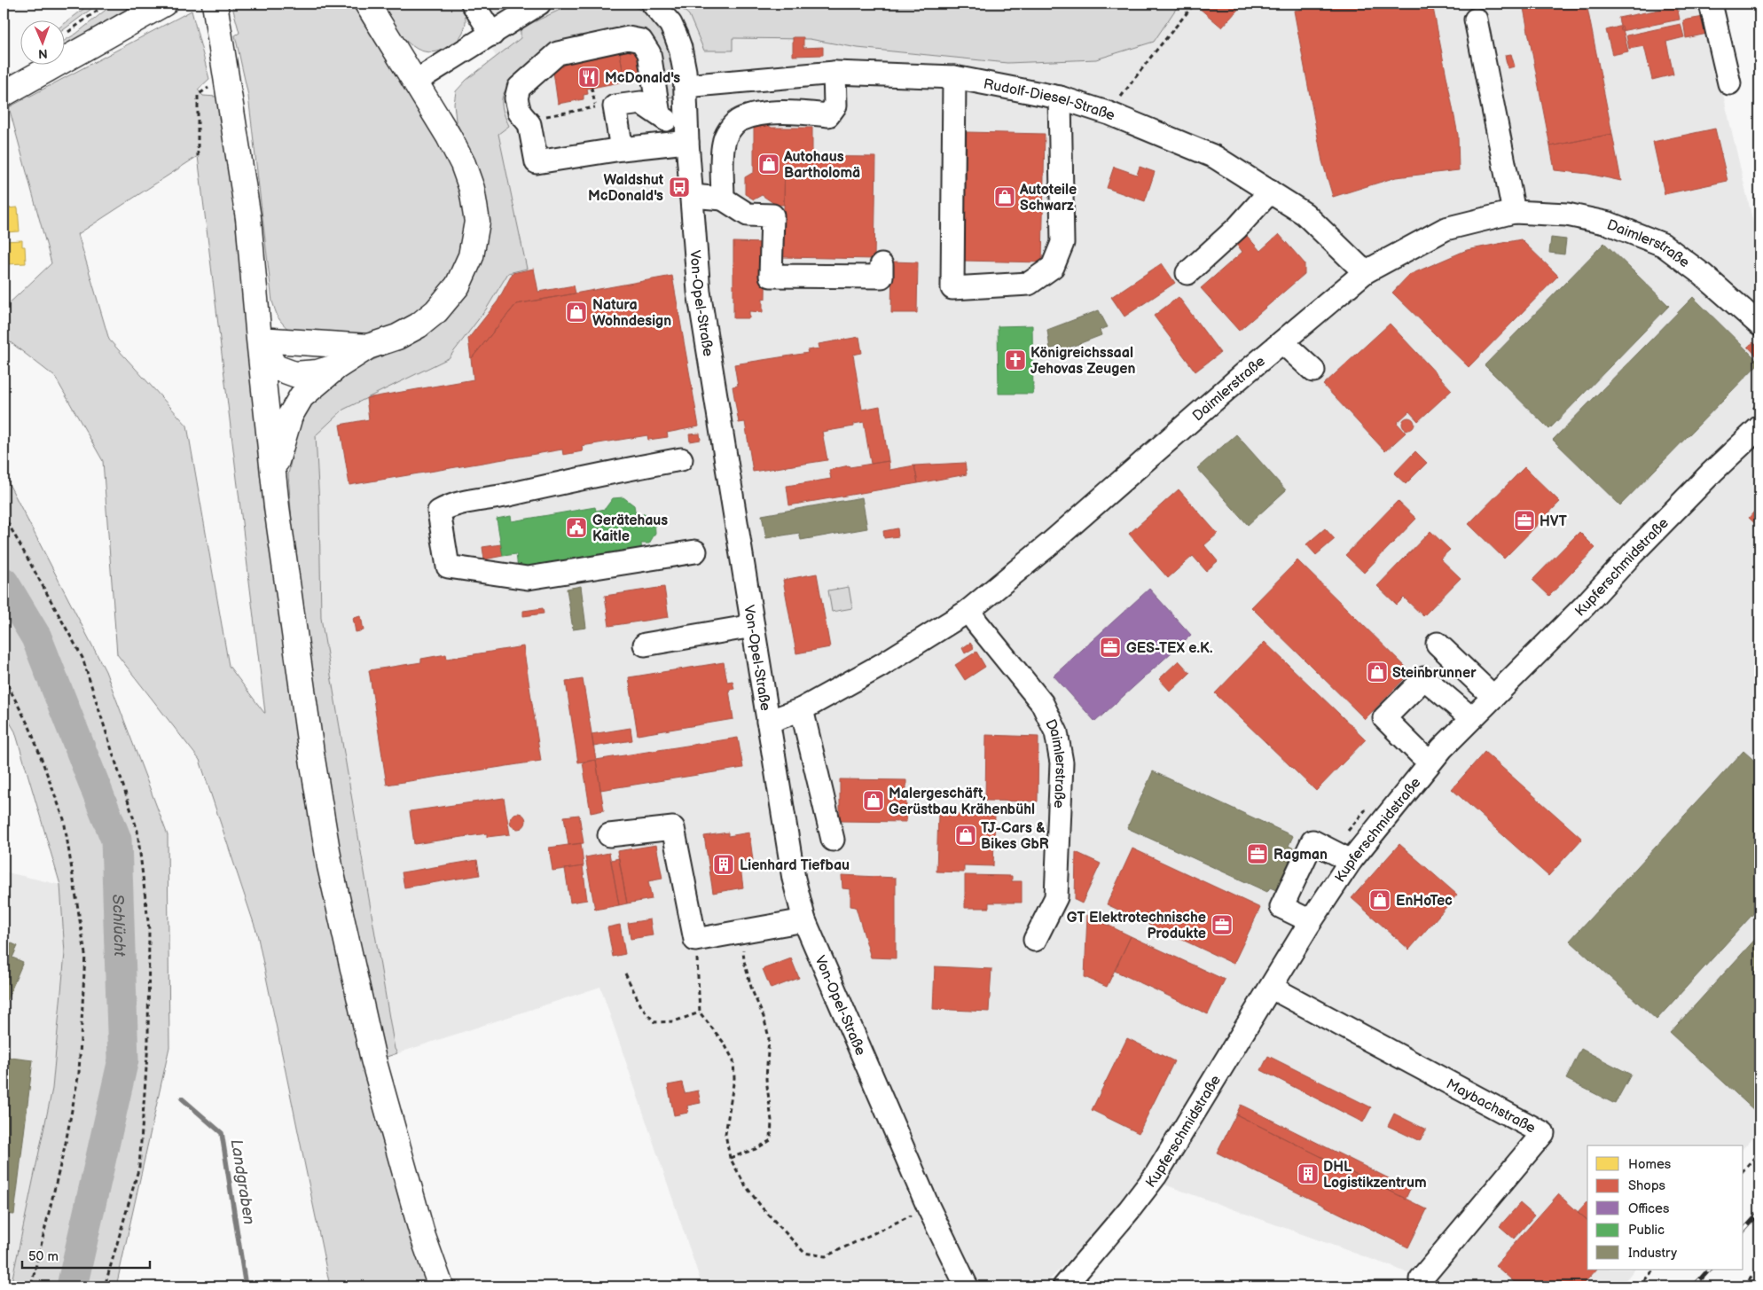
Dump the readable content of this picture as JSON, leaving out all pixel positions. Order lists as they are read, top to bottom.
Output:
{
  "streets": {
    "street": [
      "Rudolf-Diesel-Straße",
      "Daimlerstraße",
      "Von-Opel-Straße",
      "Kupferschmidstraße",
      "Maybachstraße"
    ]
  },
  "crossings": [
    ["Rudolf-Diesel-Straße", "Daimlerstraße"],
    ["Rudolf-Diesel-Straße", "Von-Opel-Straße"],
    ["Daimlerstraße", "Von-Opel-Straße"],
    ["Kupferschmidstraße", "Maybachstraße"]
  ],
  "water": ["Schlücht", "Landgraben"],
  "places": {
    "restaurant": ["McDonald's"],
    "shop": [
      "Autohaus Bartholomä",
      "Autoteile Schwarz",
      "Natura Wohndesign",
      "Steinbrunner",
      "Malergeschäft, Gerüstbau Krähenbühl",
      "TJ-Cars & Bikes GbR",
      "EnHoTec"
    ],
    "bus stop": ["Waldshut McDonald's"],
    "church": ["Königreichssaal Jehovas Zeugen"],
    "office": [
      "HVT",
      "GES-TEX e.K.",
      "Ragman",
      "GT Elektrotechnische Produkte"
    ],
    "public building": ["Gerätehaus Kaitle"],
    "building": ["Lienhard Tiefbau", "DHL Logistikzentrum"]
  },
  "legend": [
    "Homes",
    "Shops",
    "Offices",
    "Public",
    "Industry"
  ],
  "scale_bar": "50 m",
  "north": "bottom"
}
